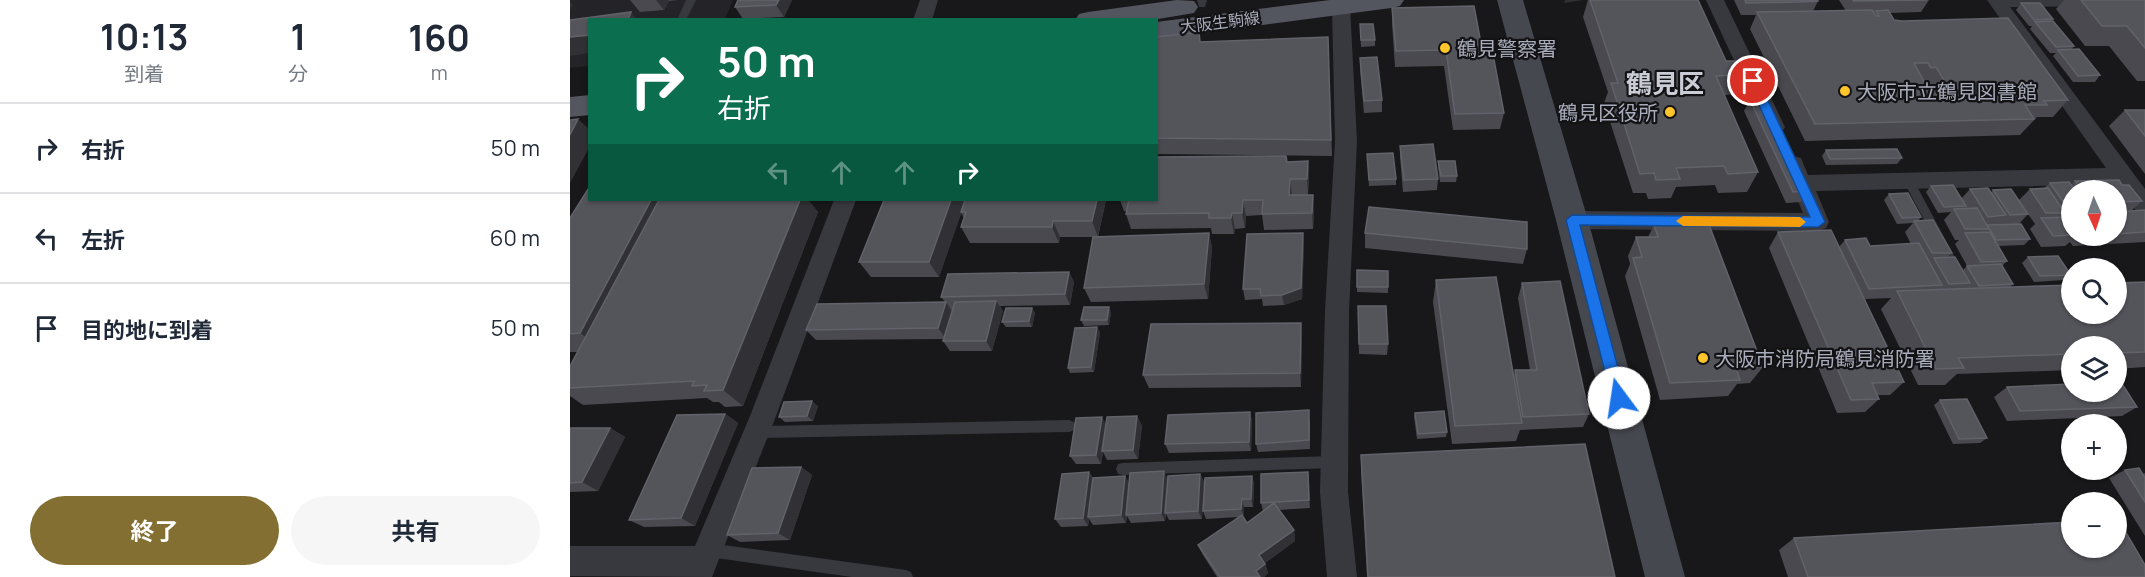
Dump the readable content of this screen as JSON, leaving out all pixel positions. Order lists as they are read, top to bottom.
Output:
{
  "streets": {
    "main road": ["大阪生駒線"]
  },
  "districts": ["鶴見区"],
  "places": [
    "鶴見警察署",
    "大阪市立鶴見図書館",
    "鶴見区役所",
    "大阪市消防局鶴見消防署"
  ],
  "north": "bottom",
  "page": {
    "eta": [
      "10:13",
      "到着",
      "1",
      "分",
      "160",
      "m"
    ],
    "turn": ["50 m", "右折"],
    "list": [
      {
        "name": "右折",
        "value": "50 m"
      },
      {
        "name": "左折",
        "value": "60 m"
      },
      {
        "name": "目的地に到着",
        "value": "50 m"
      }
    ],
    "map_buttons": ["+", "−"],
    "buttons": ["終了", "共有"]
  }
}
